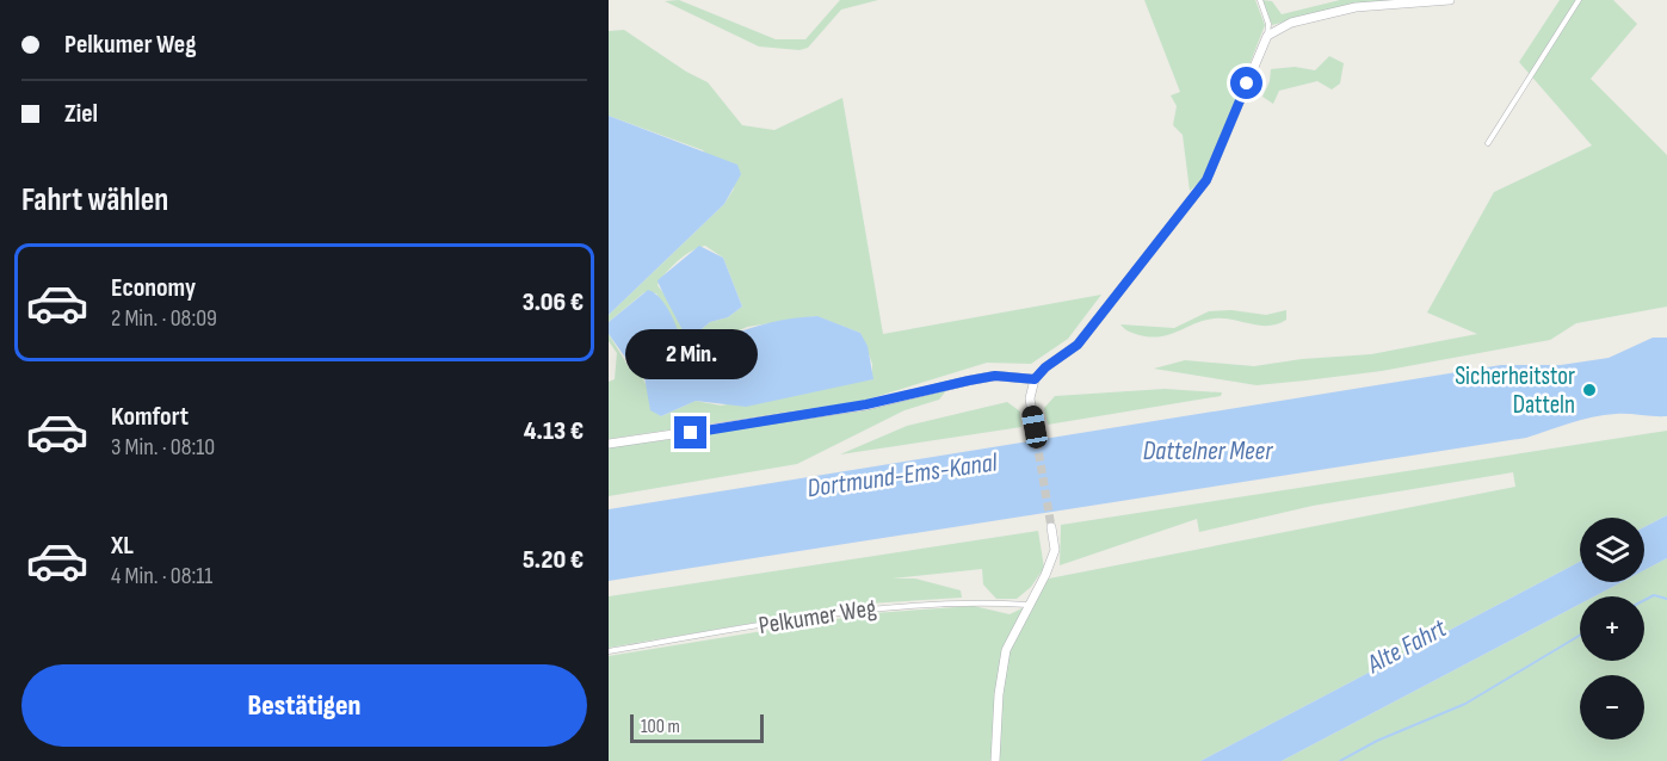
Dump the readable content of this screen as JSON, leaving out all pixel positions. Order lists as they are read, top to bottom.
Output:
{
  "streets": {
    "lane": ["Pelkumer Weg"]
  },
  "water": ["Dattelner Meer", "Dortmund-Ems-Kanal", "Alte Fahrt"],
  "places": ["Sicherheitstor Datteln"],
  "scale_bar": "100 m",
  "page": {
    "banner": ["Pelkumer Weg", "Ziel"],
    "heading": "Fahrt wählen",
    "list": [
      {
        "name": "Economy",
        "note": "2 Min. · 08:09",
        "value": "3.06 €"
      },
      {
        "name": "Komfort",
        "note": "3 Min. · 08:10",
        "value": "4.13 €"
      },
      {
        "name": "XL",
        "note": "4 Min. · 08:11",
        "value": "5.20 €"
      }
    ],
    "bubble": "2 Min.",
    "map_buttons": ["+", "−"],
    "buttons": "Bestätigen",
    "scale": "100 m"
  }
}
